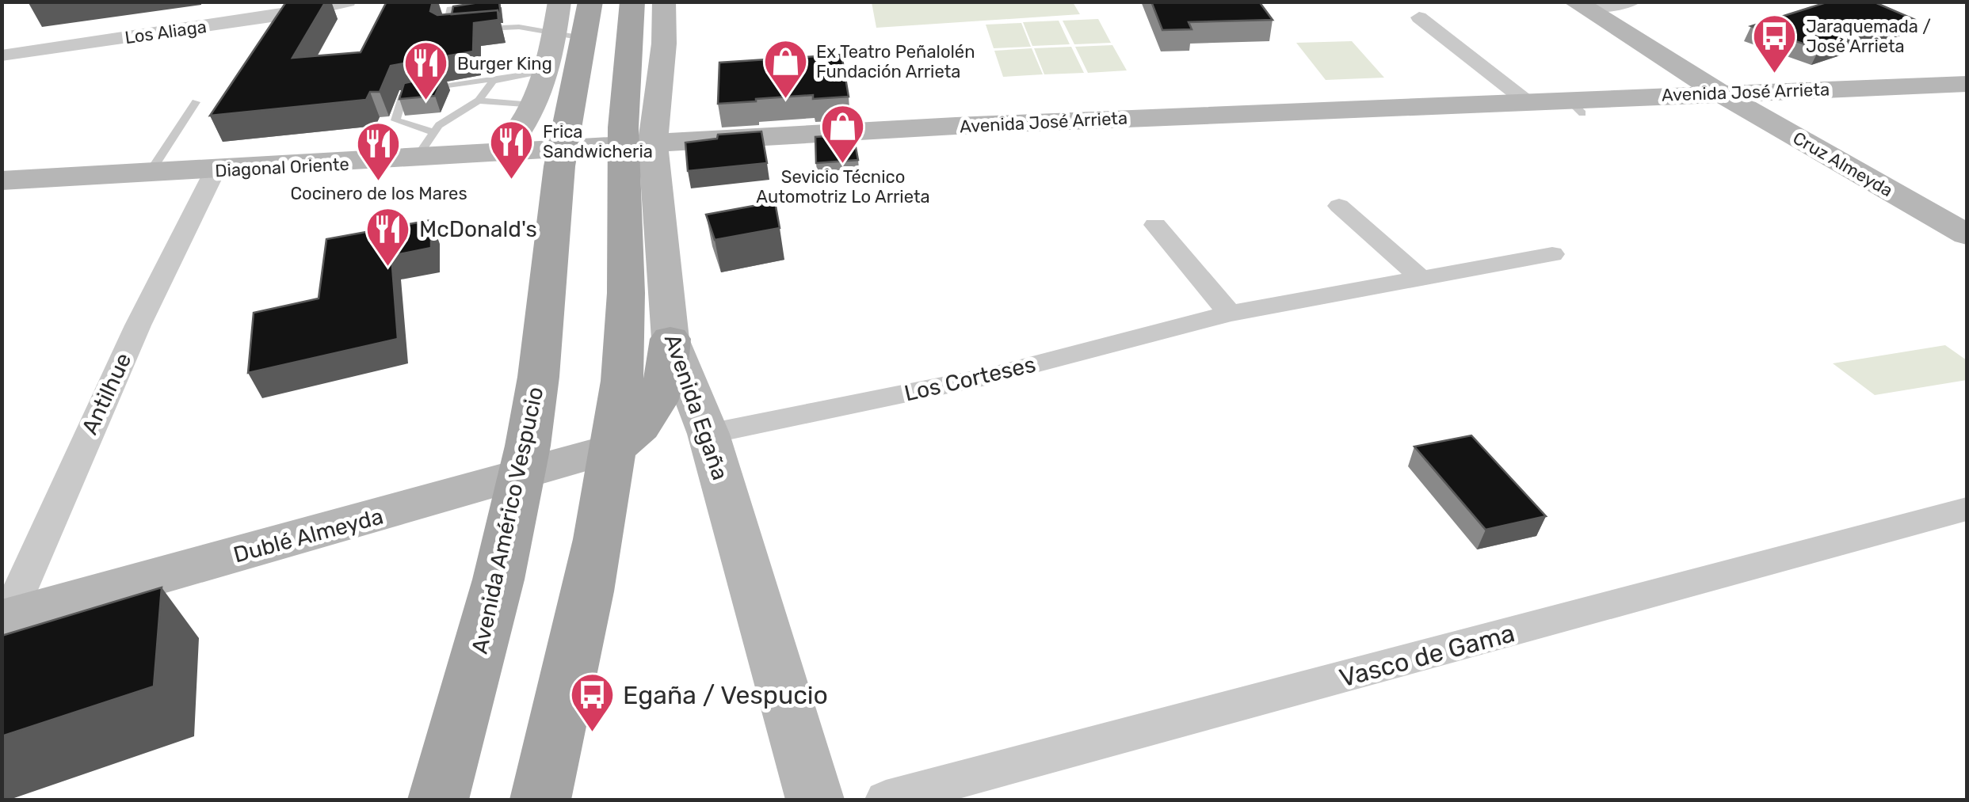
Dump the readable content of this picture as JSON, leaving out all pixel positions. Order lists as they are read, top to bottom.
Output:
{
  "streets": {
    "main road": [
      "Avenida José Arrieta",
      "Cruz Almeyda",
      "Diagonal Oriente",
      "Avenida Egaña",
      "Avenida Américo Vespucio",
      "Dublé Almeyda"
    ],
    "street": [
      "Los Aliaga",
      "Los Corteses",
      "Antilhue",
      "Vasco de Gama"
    ]
  },
  "crossings": [
    ["Avenida José Arrieta", "Cruz Almeyda"],
    ["Avenida José Arrieta", "Diagonal Oriente"],
    ["Avenida José Arrieta", "Avenida Egaña"],
    ["Avenida José Arrieta", "Avenida Américo Vespucio"],
    ["Diagonal Oriente", "Antilhue"],
    ["Diagonal Oriente", "Avenida Américo Vespucio"],
    ["Los Corteses", "Avenida Egaña"],
    ["Antilhue", "Dublé Almeyda"],
    ["Avenida Américo Vespucio", "Dublé Almeyda"]
  ],
  "places": {
    "bus stop": ["Jaraquemada / José Arrieta", "Egaña / Vespucio"],
    "shop": ["Ex Teatro Peñalolén Fundación Arrieta", "Sevicio Técnico Automotriz Lo Arrieta"],
    "restaurant": [
      "Burger King",
      "Frica Sandwicheria",
      "Cocinero de los Mares",
      "McDonald's"
    ]
  }
}
